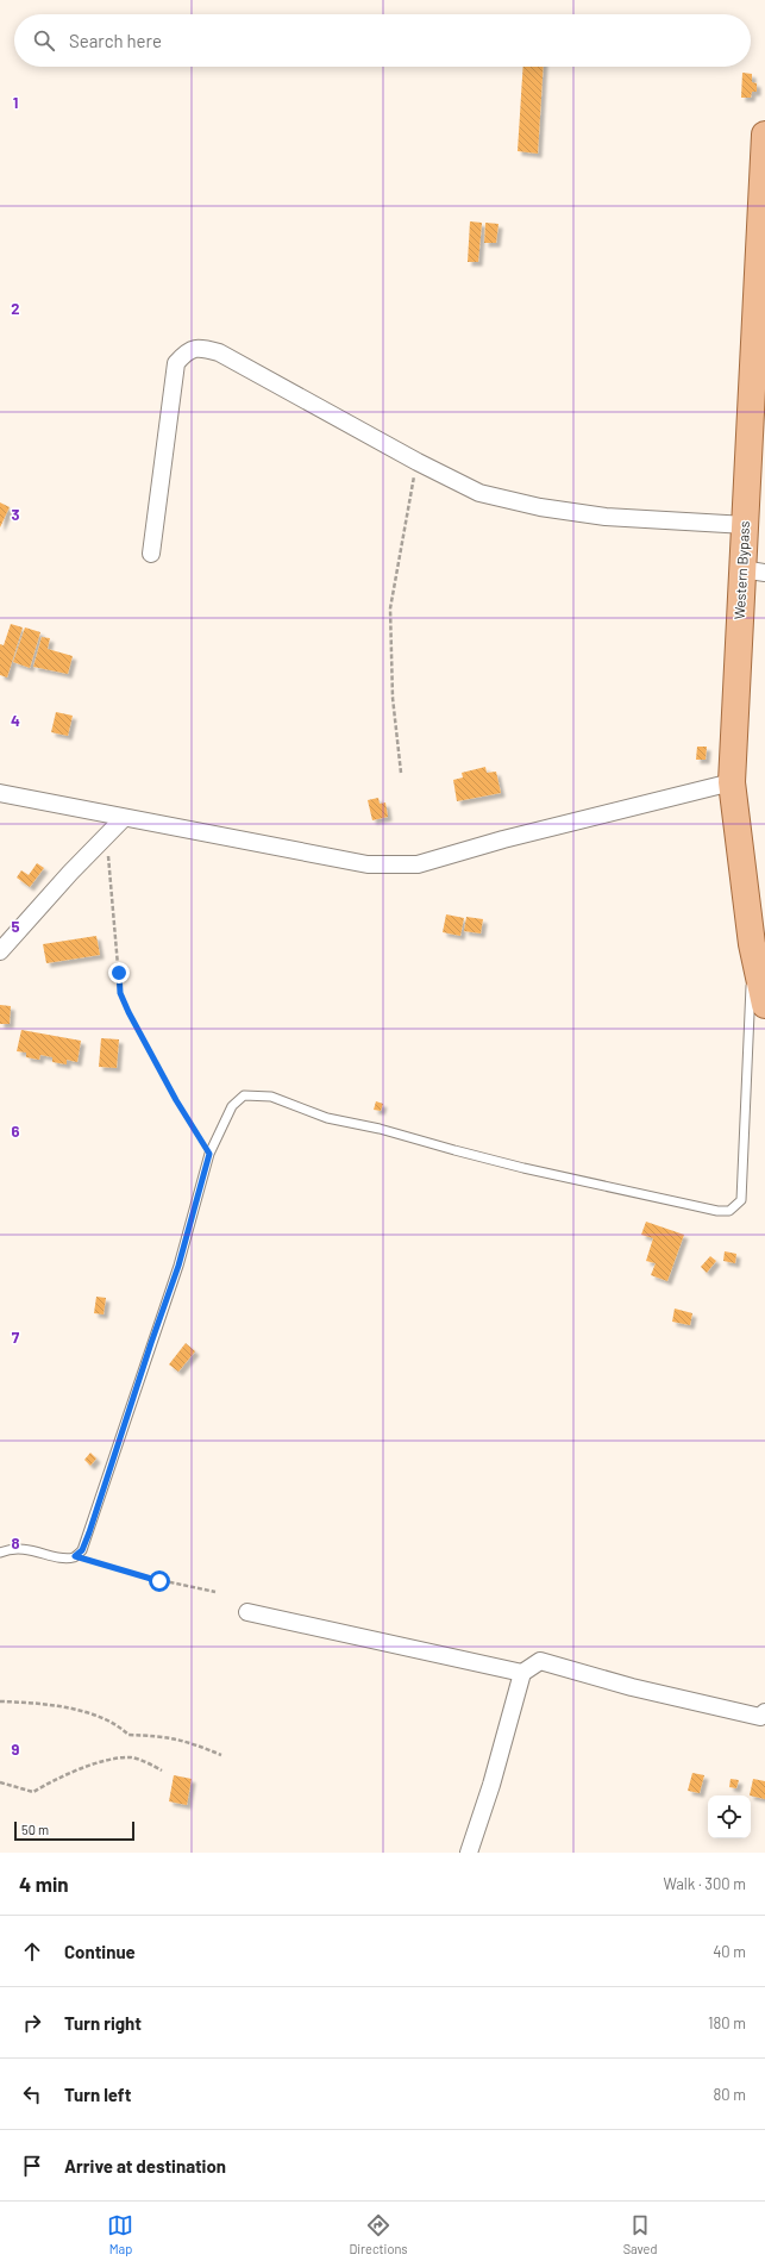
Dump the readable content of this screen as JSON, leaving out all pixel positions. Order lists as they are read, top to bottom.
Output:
{
  "streets": {
    "main road": ["Western Bypass"]
  },
  "scale_bar": "50 m",
  "page": {
    "search": "Search here",
    "scale": "50 m",
    "heading": ["4 min", "Walk · 300 m"],
    "list": [
      ["Continue", "40 m"],
      ["Turn right", "180 m"],
      ["Turn left", "80 m"],
      "Arrive at destination"
    ],
    "nav": ["Map", "Directions", "Saved"]
  },
  "grid": {
    "rows": [
      "1",
      "2",
      "3",
      "4",
      "5",
      "6",
      "7",
      "8",
      "9"
    ]
  }
}
